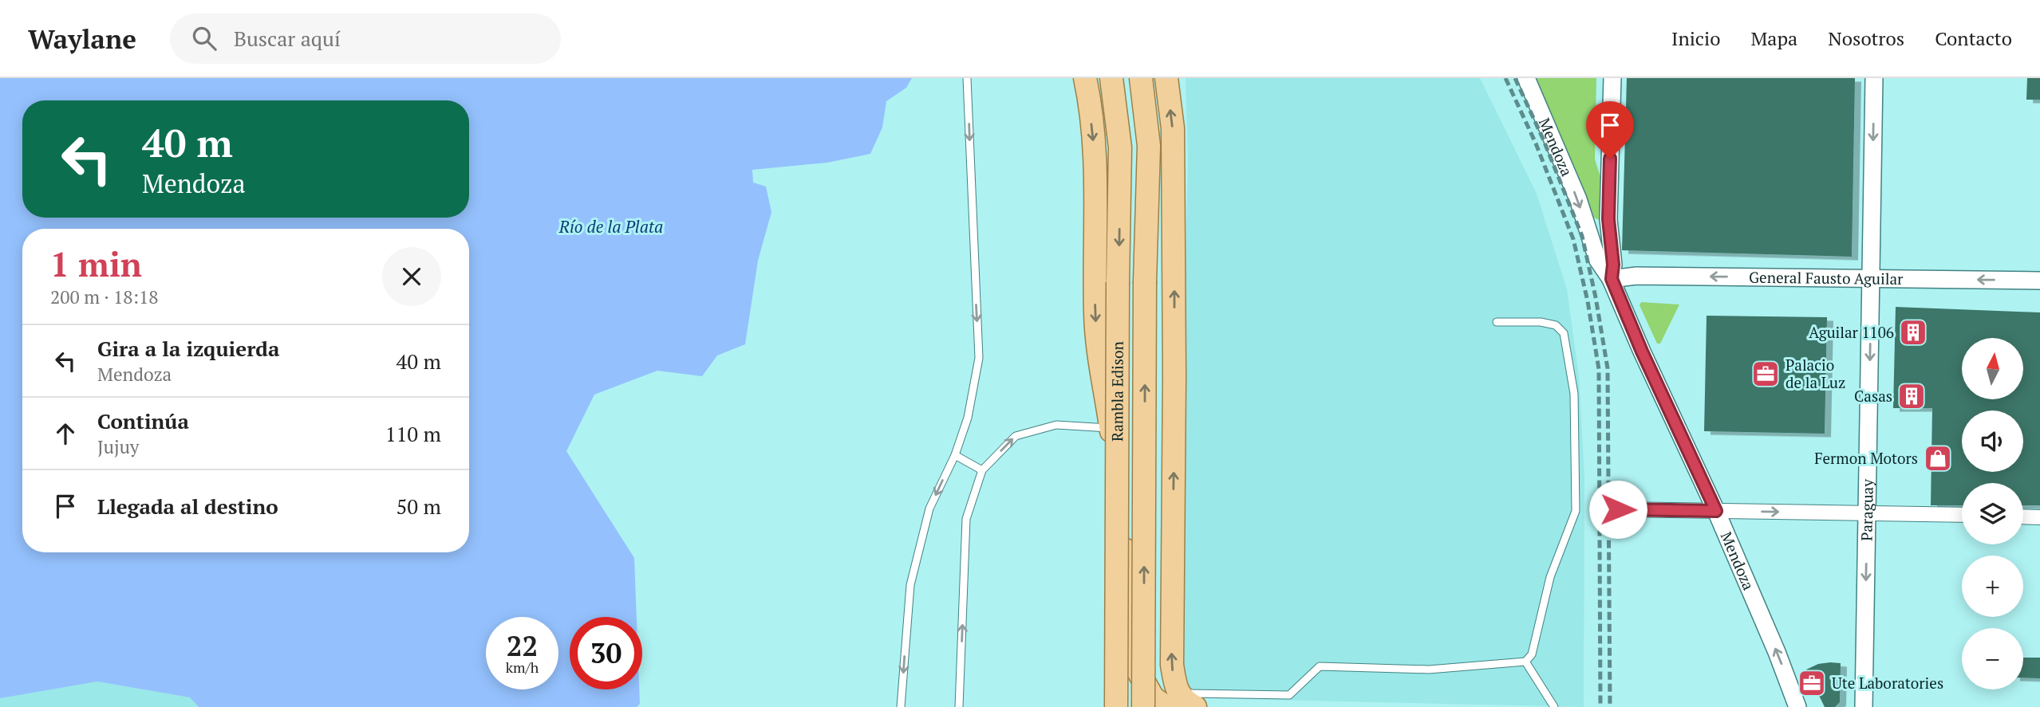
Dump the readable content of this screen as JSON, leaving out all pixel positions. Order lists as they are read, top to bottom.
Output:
{
  "streets": {
    "main road": ["Rambla Edison"],
    "street": ["Mendoza", "General Fausto Aguilar", "Paraguay"]
  },
  "crossings": [
    ["Mendoza", "General Fausto Aguilar"],
    ["General Fausto Aguilar", "Paraguay"]
  ],
  "one_way": ["General Fausto Aguilar", "Paraguay"],
  "water": ["Río de la Plata"],
  "places": {
    "building": ["Aguilar 1106", "Casas"],
    "office": ["Palacio de la Luz", "Ute Laboratories"],
    "shop": ["Fermon Motors"]
  },
  "north": "top",
  "page": {
    "header": "Waylane",
    "search": "Buscar aquí",
    "nav": [
      "Inicio",
      "Mapa",
      "Nosotros",
      "Contacto"
    ],
    "turn": ["40 m", "Mendoza"],
    "heading": ["1 min", "200 m · 18:18"],
    "list": [
      {
        "name": "Gira a la izquierda",
        "note": "Mendoza",
        "value": "40 m"
      },
      {
        "name": "Continúa",
        "note": "Jujuy",
        "value": "110 m"
      },
      {
        "name": "Llegada al destino",
        "value": "50 m"
      }
    ],
    "map_buttons": ["+", "−"],
    "speed": "22 km/h",
    "limit": "30"
  }
}
